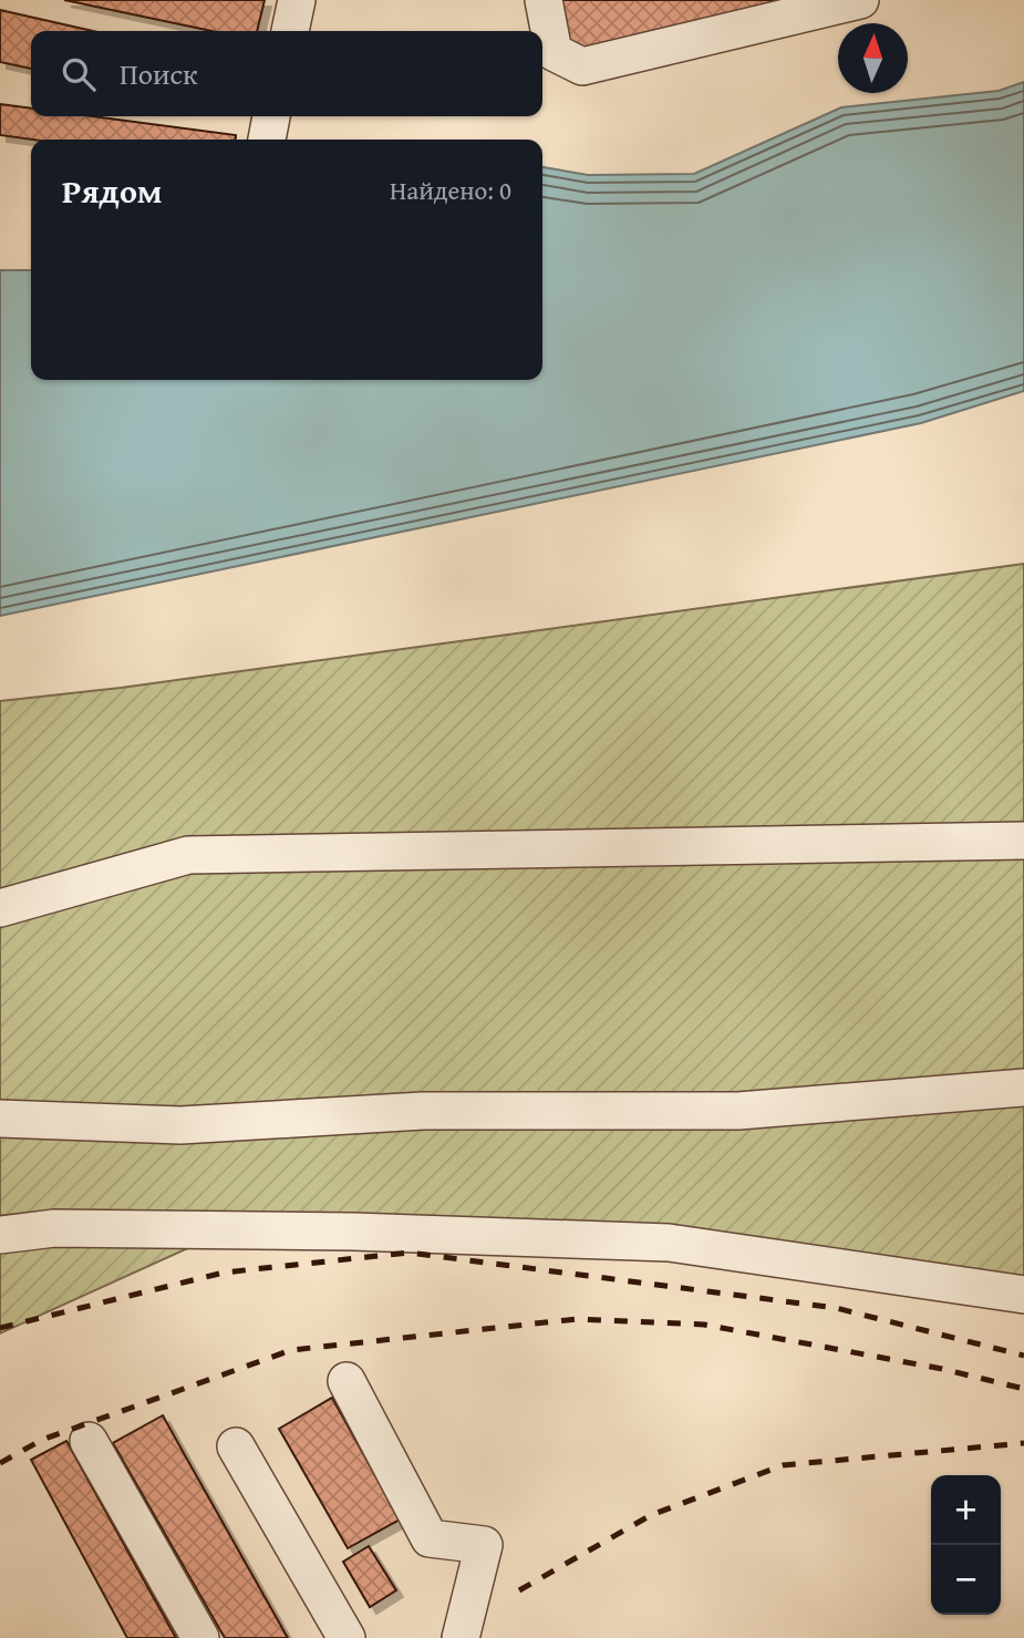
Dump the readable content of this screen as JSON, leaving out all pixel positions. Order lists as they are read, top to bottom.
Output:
{
  "north": "top",
  "page": {
    "search": "Поиск",
    "heading": ["Рядом", "Найдено: 0"],
    "map_buttons": ["+", "−"]
  }
}
